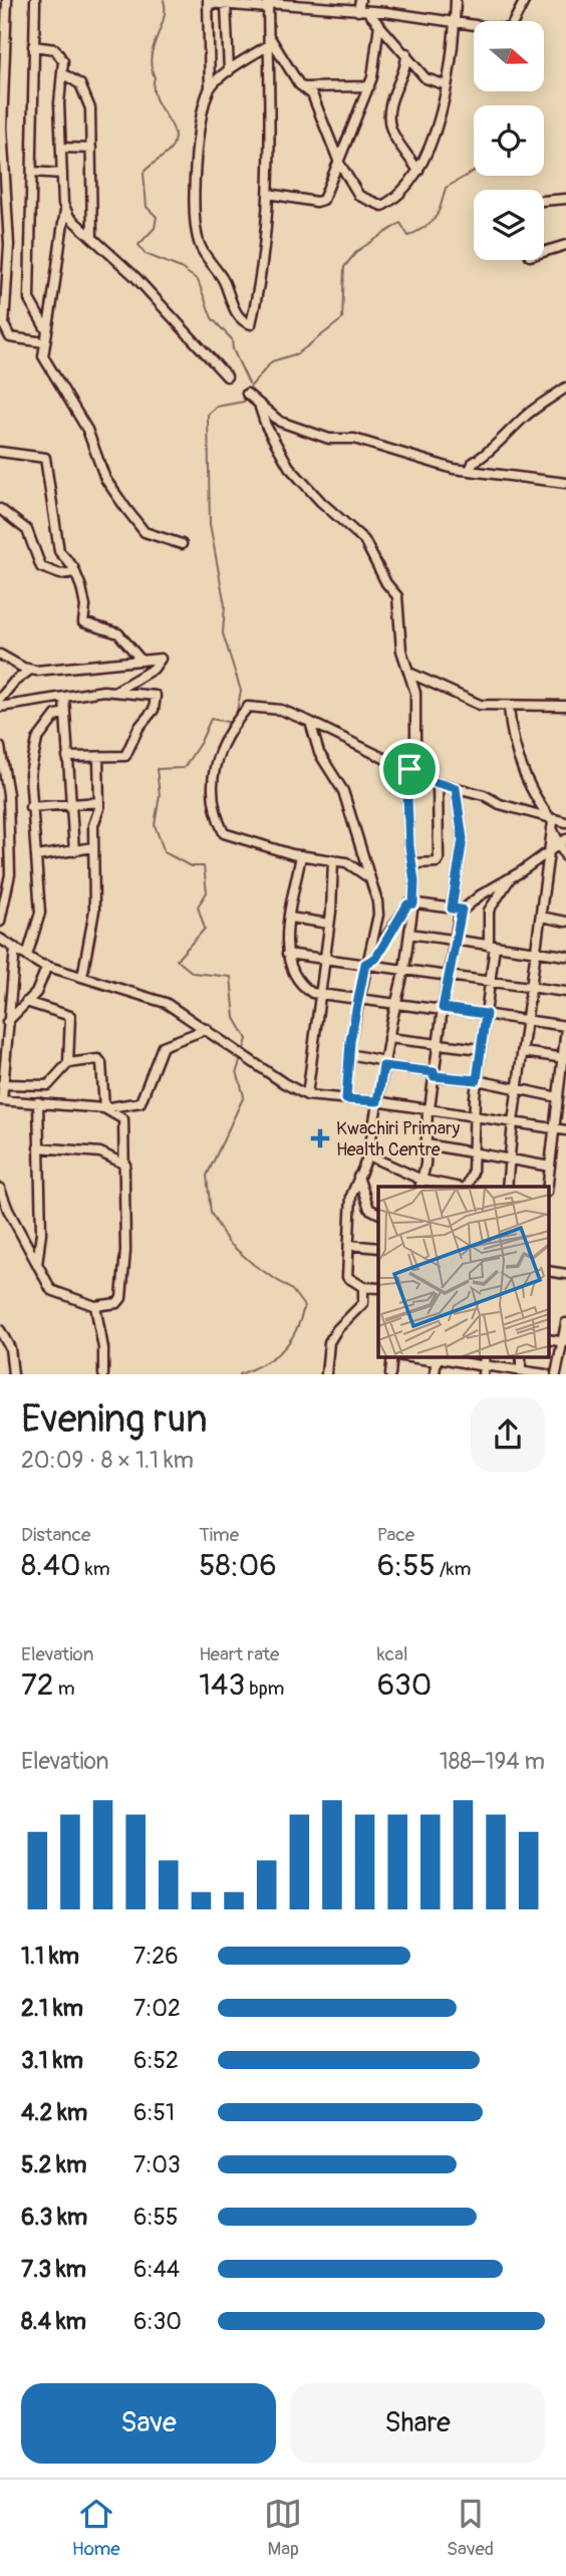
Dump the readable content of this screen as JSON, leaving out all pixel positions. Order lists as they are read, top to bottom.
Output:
{
  "places": {
    "health": ["Kwachiri Primary Health Centre"]
  },
  "north": "right",
  "page": {
    "heading": ["Evening run", "20:09 · 8 × 1.1 km"],
    "stats": [
      ["Distance", "8.40 km"],
      ["Time", "58:06"],
      ["Pace", "6:55 /km"],
      ["Elevation", "72 m"],
      ["Heart rate", "143 bpm"],
      ["kcal", "630"]
    ],
    "chart": ["Elevation", "188–194 m"],
    "list": [
      {
        "name": "1.1 km",
        "note": "7:26"
      },
      {
        "name": "2.1 km",
        "note": "7:02"
      },
      {
        "name": "3.1 km",
        "note": "6:52"
      },
      {
        "name": "4.2 km",
        "note": "6:51"
      },
      {
        "name": "5.2 km",
        "note": "7:03"
      },
      {
        "name": "6.3 km",
        "note": "6:55"
      },
      {
        "name": "7.3 km",
        "note": "6:44"
      },
      {
        "name": "8.4 km",
        "note": "6:30"
      }
    ],
    "buttons": ["Save", "Share"],
    "tabs": ["Home", "Map", "Saved"]
  }
}
